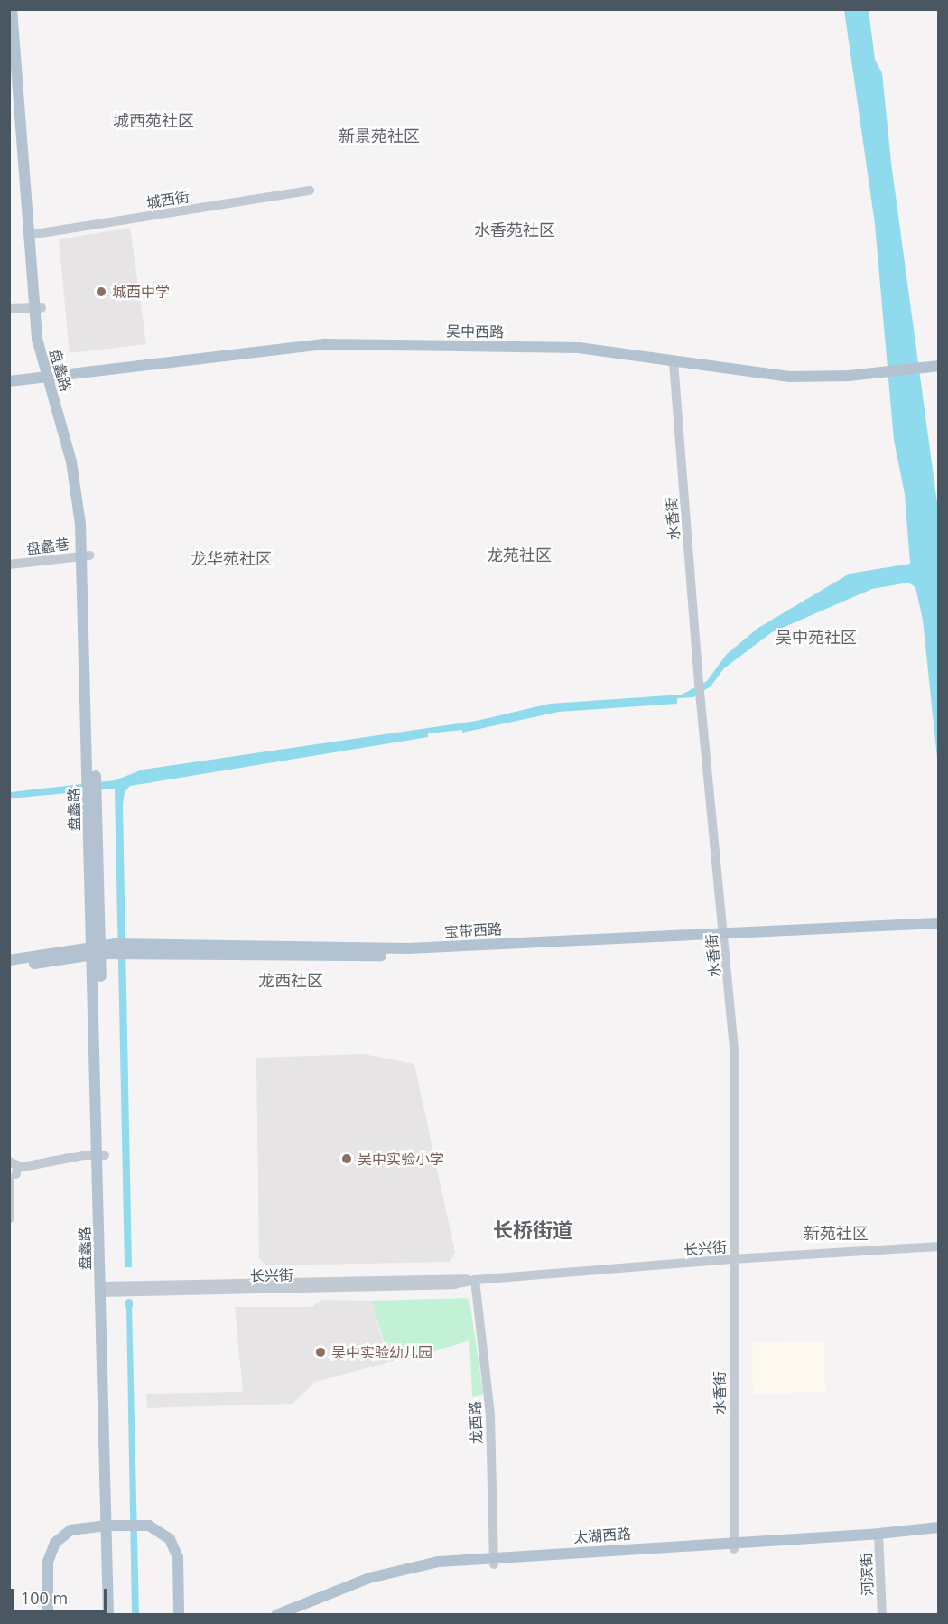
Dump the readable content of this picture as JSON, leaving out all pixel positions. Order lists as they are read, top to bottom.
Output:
{
  "streets": {
    "main road": [
      "吴中西路",
      "盘蠡路",
      "宝带西路",
      "太湖西路"
    ],
    "street": [
      "城西街",
      "水香街",
      "盘蠡巷",
      "长兴街",
      "龙西路",
      "河滨街"
    ]
  },
  "crossings": [
    ["城西街", "盘蠡路"],
    ["吴中西路", "盘蠡路"],
    ["吴中西路", "水香街"],
    ["盘蠡路", "盘蠡巷"],
    ["盘蠡路", "宝带西路"],
    ["盘蠡路", "长兴街"],
    ["水香街", "宝带西路"],
    ["水香街", "长兴街"],
    ["水香街", "太湖西路"],
    ["长兴街", "龙西路"],
    ["龙西路", "太湖西路"],
    ["太湖西路", "河滨街"]
  ],
  "districts": [
    "城西苑社区",
    "新景苑社区",
    "水香苑社区",
    "龙苑社区",
    "龙华苑社区",
    "吴中苑社区",
    "龙西社区",
    "长桥街道",
    "新苑社区"
  ],
  "places": ["城西中学", "吴中实验小学", "吴中实验幼儿园"],
  "scale_bar": "100 m"
}
